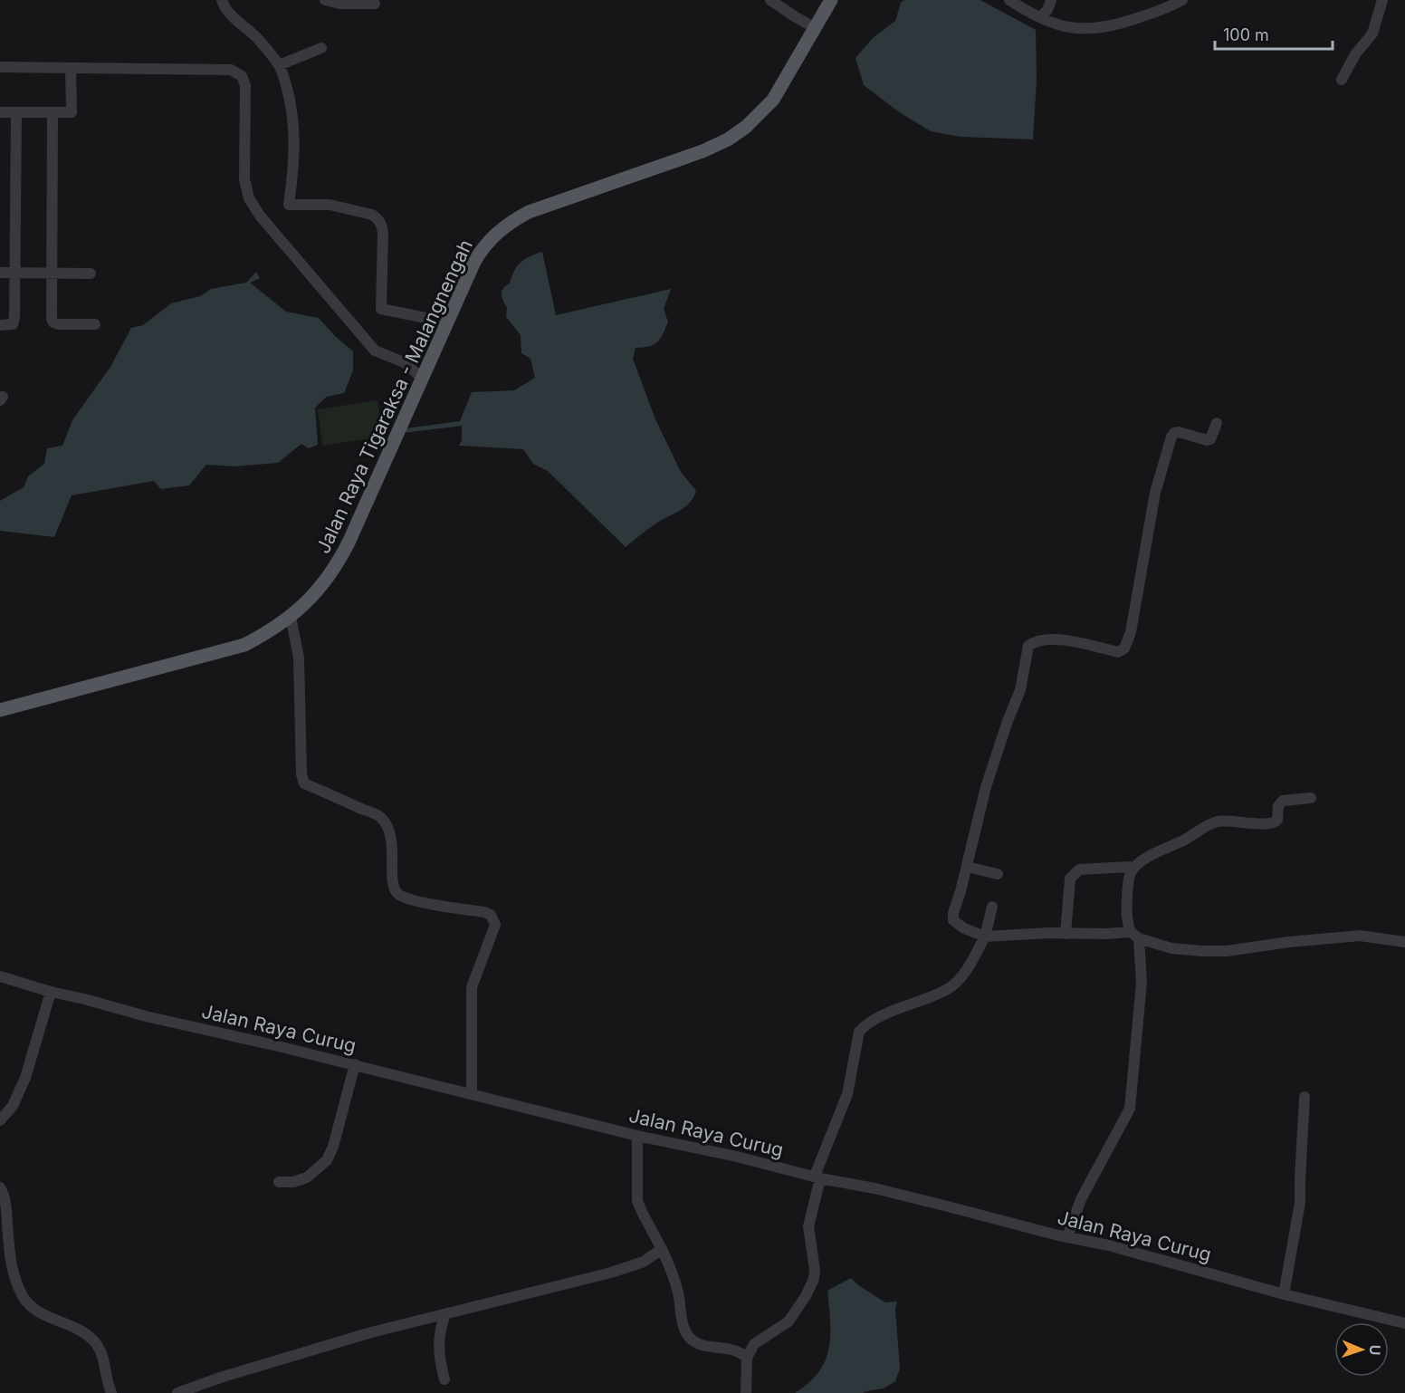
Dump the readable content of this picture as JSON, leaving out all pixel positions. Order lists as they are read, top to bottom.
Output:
{
  "streets": {
    "main road": ["Jalan Raya Tigaraksa - Malangnengah"],
    "street": ["Jalan Raya Curug"]
  },
  "scale_bar": "100 m",
  "north": "right"
}
